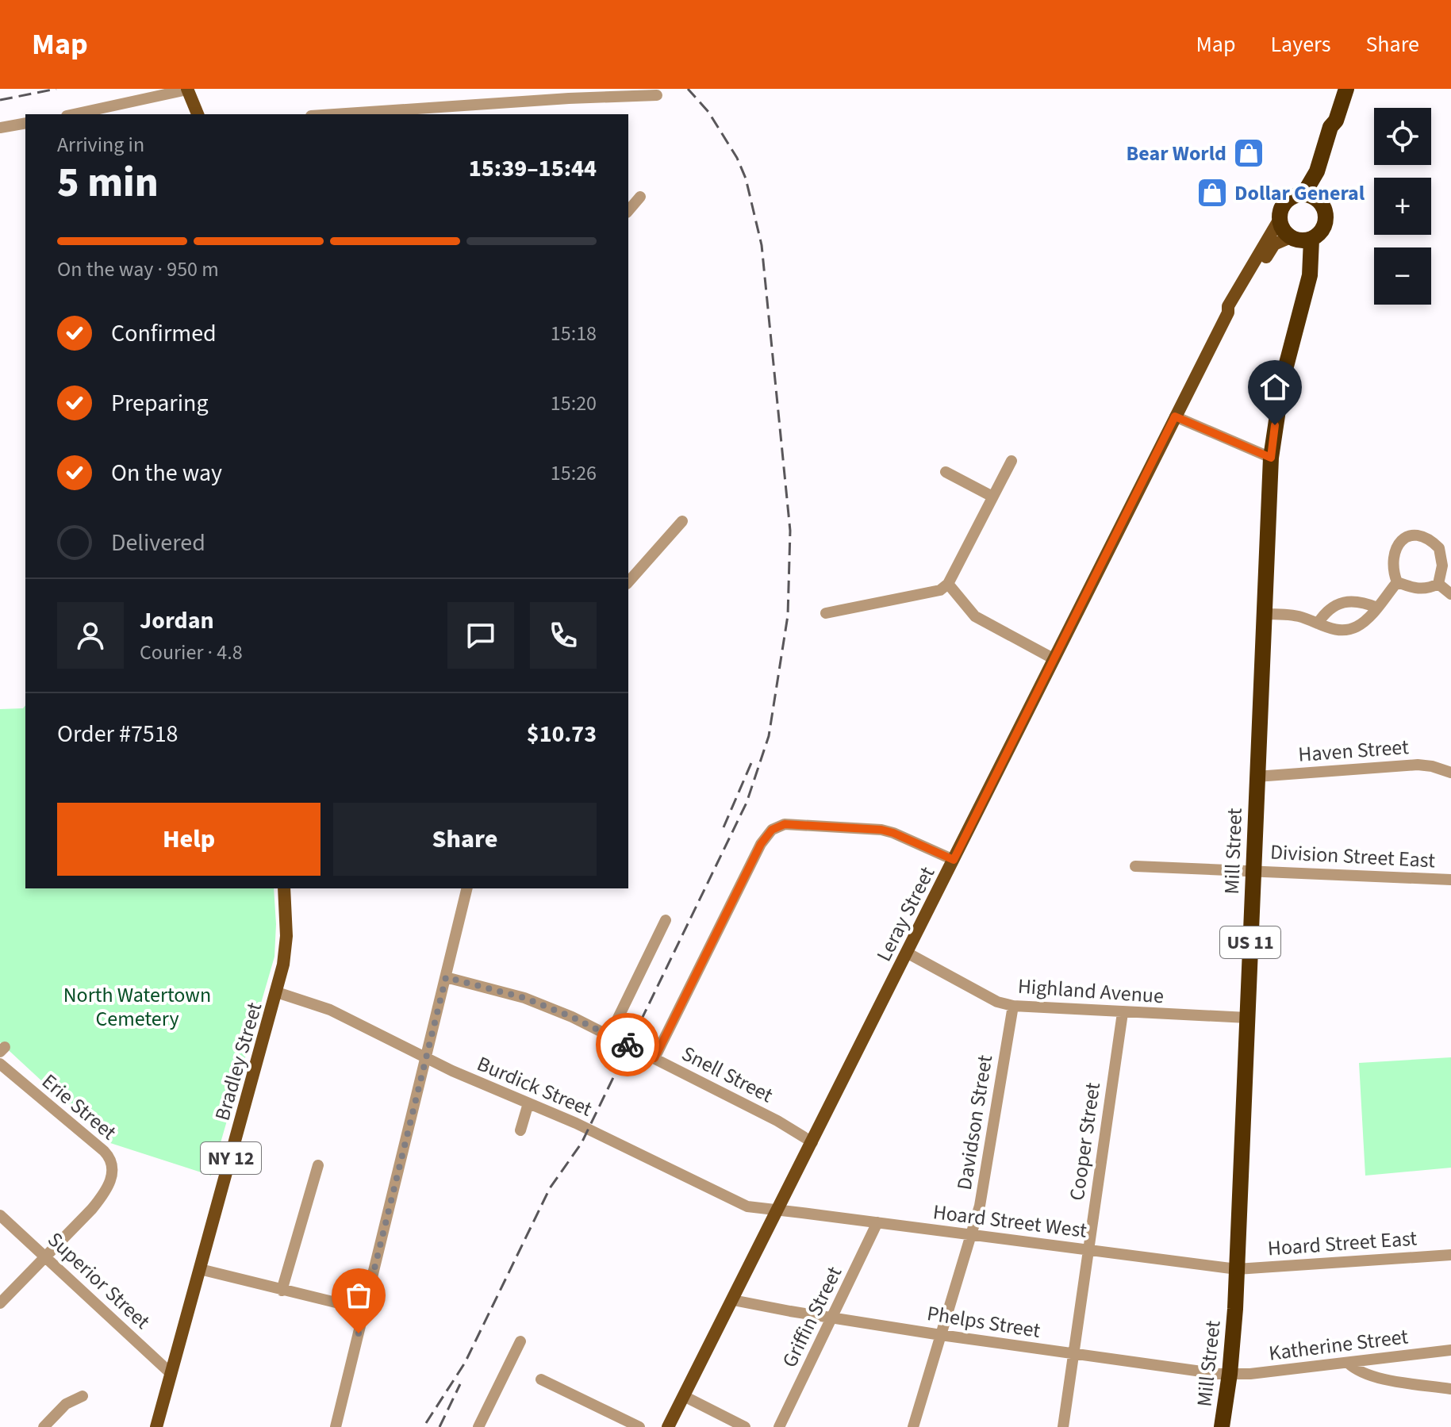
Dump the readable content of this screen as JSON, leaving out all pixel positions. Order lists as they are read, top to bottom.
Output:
{
  "streets": {
    "highway": ["Mill Street", "US 11"],
    "main road": ["Leray Street", "Bradley Street", "NY 12"],
    "street": [
      "Haven Street",
      "Division Street East",
      "Highland Avenue",
      "Snell Street",
      "Burdick Street",
      "Erie Street",
      "Davidson Street",
      "Cooper Street",
      "Hoard Street West",
      "Hoard Street East",
      "Superior Street",
      "Griffin Street",
      "Phelps Street",
      "Katherine Street"
    ]
  },
  "crossings": [
    ["Haven Street", "Mill Street"],
    ["Mill Street", "Division Street East"],
    ["Mill Street", "Highland Avenue"],
    ["Mill Street", "Hoard Street West"],
    ["Mill Street", "Hoard Street East"],
    ["Mill Street", "Phelps Street"],
    ["Mill Street", "Katherine Street"],
    ["Leray Street", "Highland Avenue"],
    ["Leray Street", "Snell Street"],
    ["Leray Street", "Burdick Street"],
    ["Leray Street", "Hoard Street West"],
    ["Leray Street", "Phelps Street"],
    ["Highland Avenue", "Davidson Street"],
    ["Highland Avenue", "Cooper Street"],
    ["Bradley Street", "Burdick Street"],
    ["Bradley Street", "Superior Street"],
    ["Burdick Street", "Hoard Street West"],
    ["Erie Street", "Superior Street"],
    ["Davidson Street", "Hoard Street West"],
    ["Davidson Street", "Phelps Street"],
    ["Cooper Street", "Hoard Street West"],
    ["Cooper Street", "Phelps Street"],
    ["Hoard Street West", "Hoard Street East"],
    ["Hoard Street West", "Griffin Street"],
    ["Griffin Street", "Phelps Street"],
    ["Phelps Street", "Katherine Street"]
  ],
  "parks": ["North Watertown Cemetery"],
  "places": {
    "shop": ["Bear World", "Dollar General"]
  },
  "page": {
    "header": "Map",
    "nav": ["Map", "Layers", "Share"],
    "map_buttons": ["+", "−"],
    "heading": ["5 min", "Arriving in", "15:39–15:44"],
    "panel": [
      "Jordan",
      "Courier · 4.8",
      "Order #7518",
      "$10.73"
    ],
    "bar": "On the way · 950 m",
    "list": [
      ["Confirmed", "15:18"],
      ["Preparing", "15:20"],
      ["On the way", "15:26"],
      "Delivered"
    ],
    "buttons": ["Help", "Share"]
  }
}
